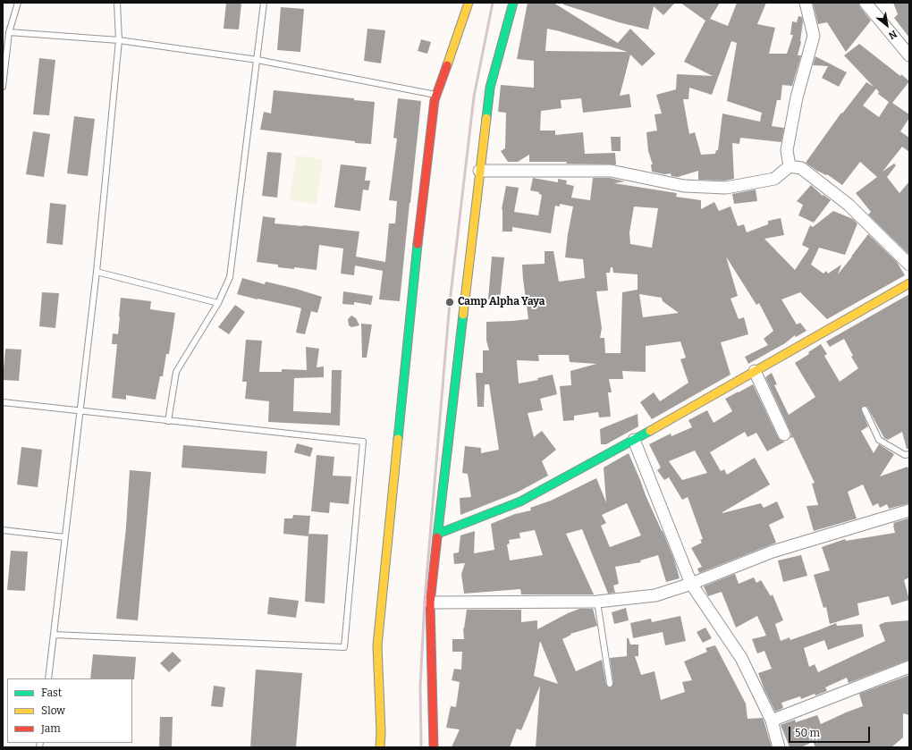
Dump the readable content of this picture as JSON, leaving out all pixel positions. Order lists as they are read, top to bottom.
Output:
{
  "places": ["Camp Alpha Yaya"],
  "legend": ["Fast", "Slow", "Jam"],
  "scale_bar": "50 m",
  "north": "bottom right"
}
